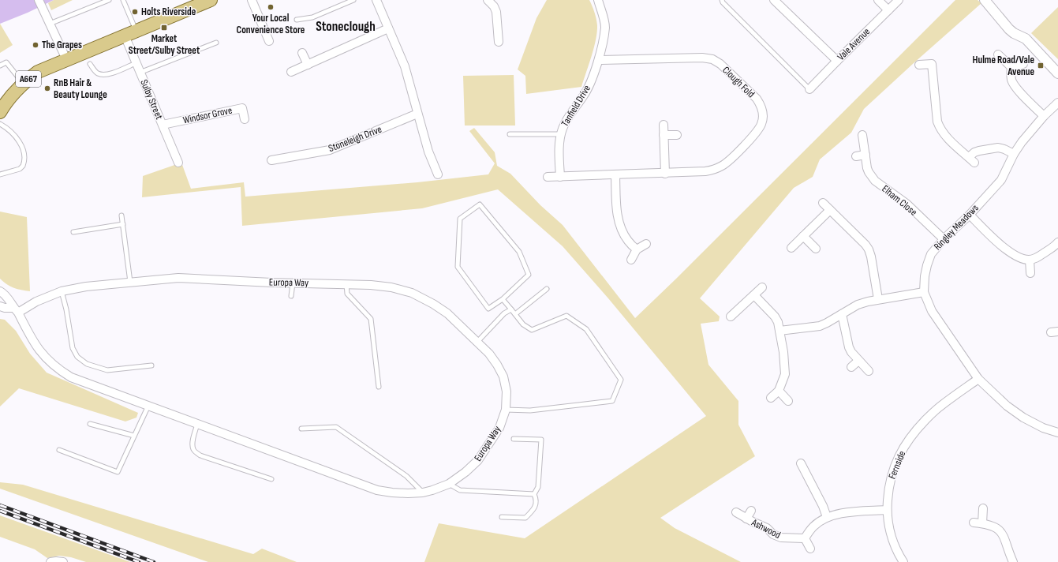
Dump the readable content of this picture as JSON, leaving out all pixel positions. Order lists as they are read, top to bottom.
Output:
{
  "streets": {
    "main road": ["A667"],
    "street": [
      "Vale Avenue",
      "Clough Fold",
      "Sulby Street",
      "Tanfield Drive",
      "Windsor Grove",
      "Stoneleigh Drive",
      "Elham Close",
      "Ringley Meadows",
      "Europa Way",
      "Fernside",
      "Ashwood"
    ]
  },
  "crossings": [
    ["A667", "Sulby Street"],
    ["Clough Fold", "Tanfield Drive"],
    ["Sulby Street", "Windsor Grove"],
    ["Elham Close", "Ringley Meadows"],
    ["Ringley Meadows", "Fernside"]
  ],
  "districts": ["Stoneclough"],
  "places": {
    "other": [
      "Your Local Convenience Store",
      "Holts Riverside",
      "The Grapes",
      "RnB Hair & Beauty Lounge"
    ],
    "transit": ["Market Street/Sulby Street", "Hulme Road/Vale Avenue"]
  }
}
